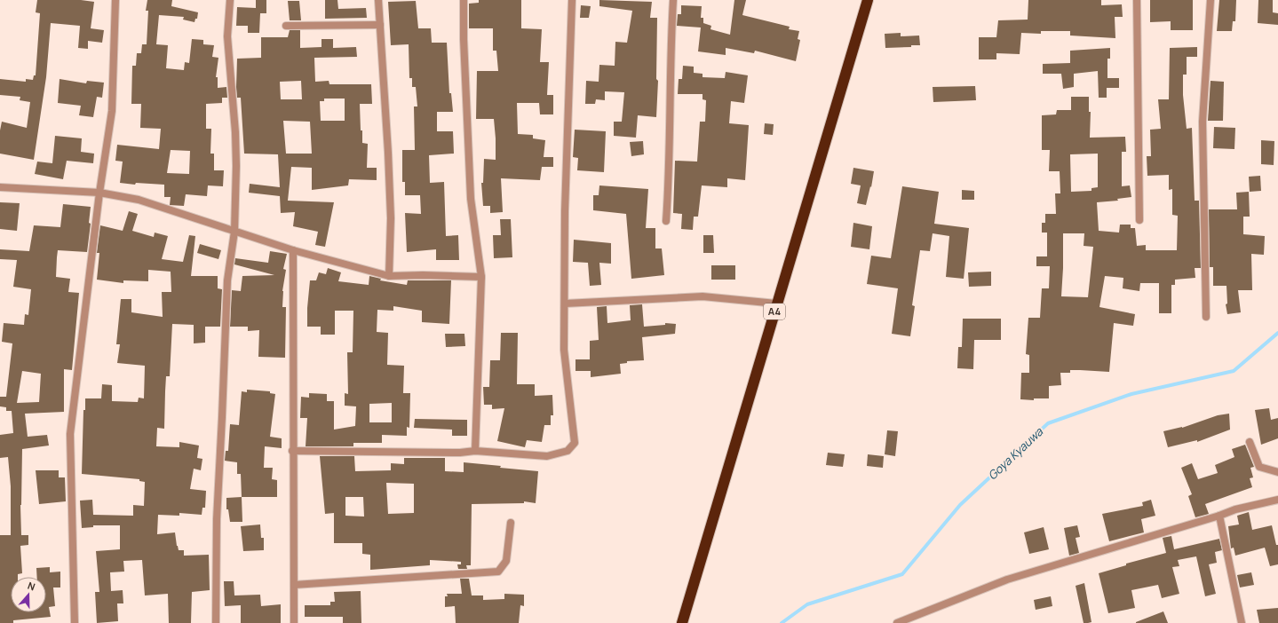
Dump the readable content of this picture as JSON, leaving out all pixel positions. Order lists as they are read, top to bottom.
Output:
{
  "streets": {
    "highway": ["A4"]
  },
  "water": ["Goya Kyauwa"],
  "north": "top"
}
